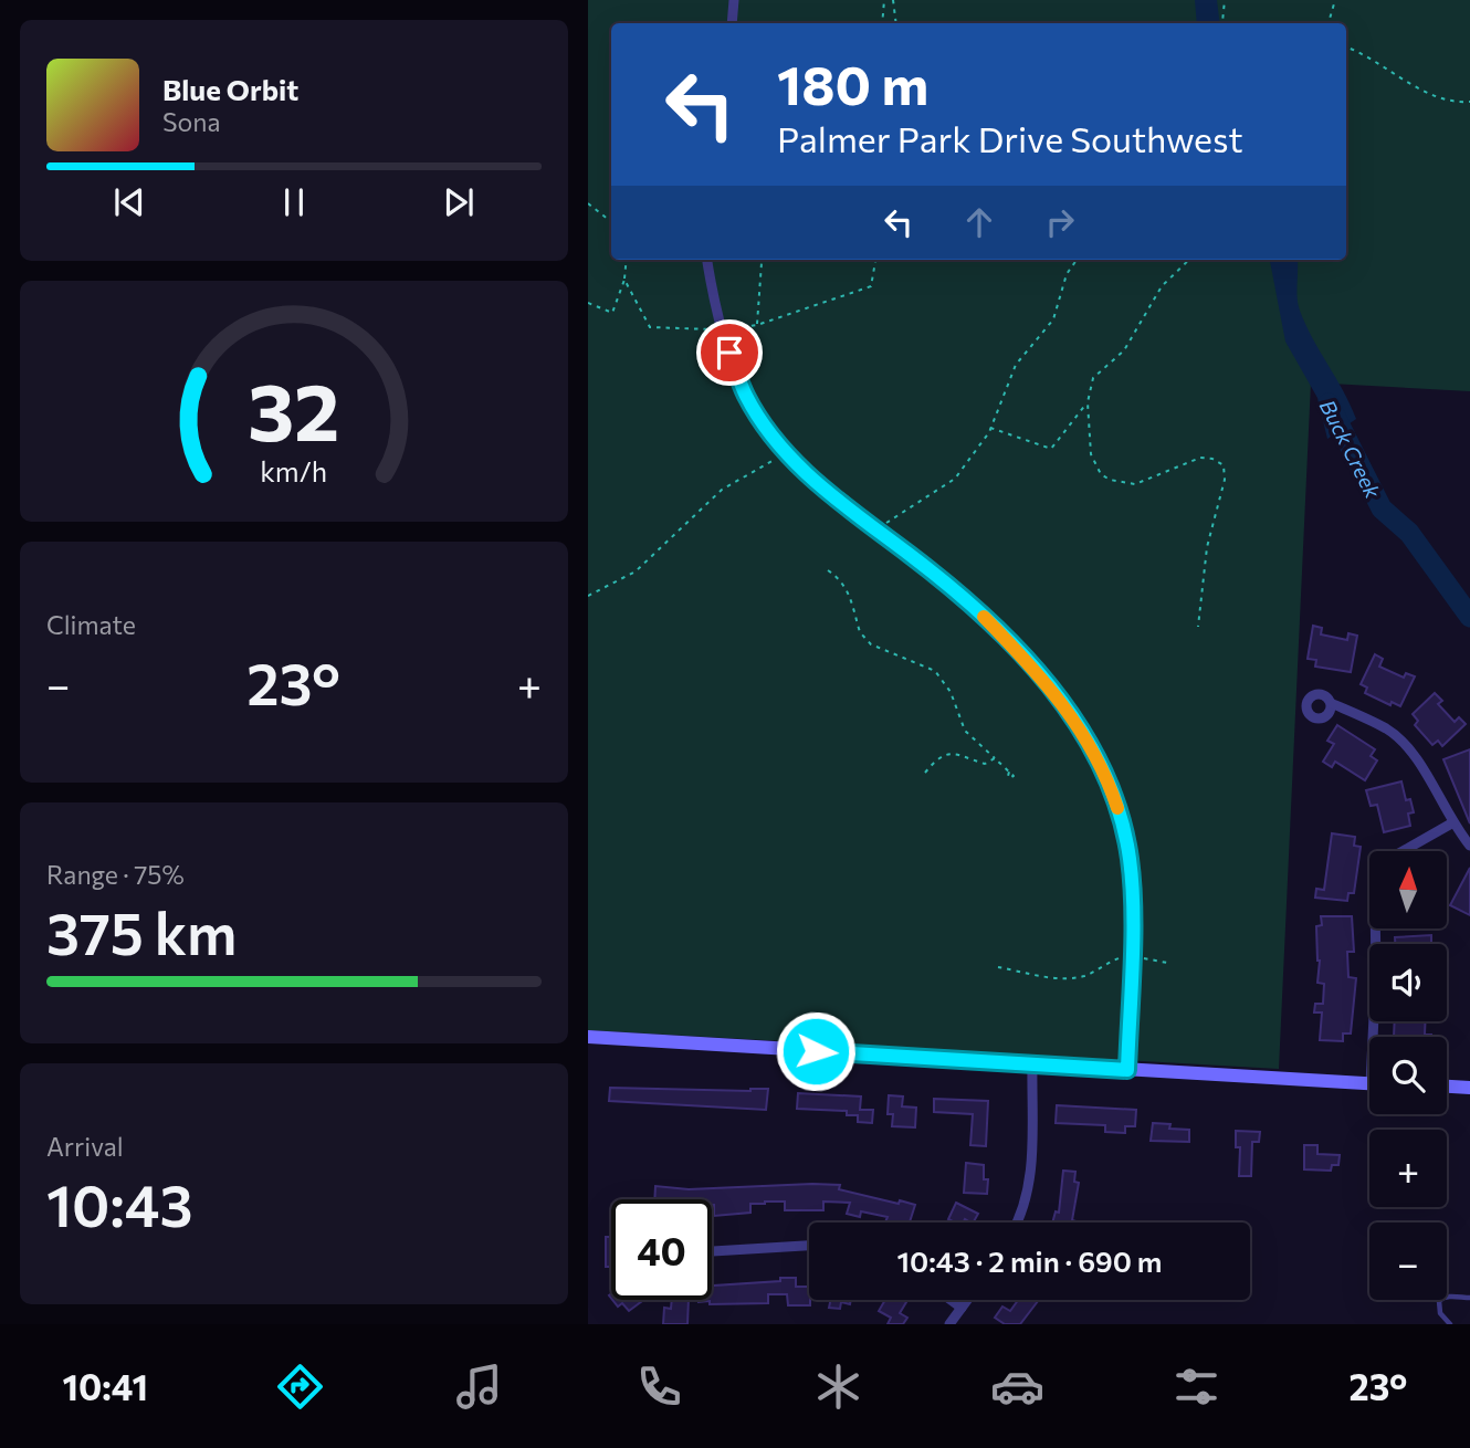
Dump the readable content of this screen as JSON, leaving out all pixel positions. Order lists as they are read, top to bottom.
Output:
{
  "water": ["Buck Creek"],
  "north": "top",
  "page": {
    "turn": ["180 m", "Palmer Park Drive Southwest"],
    "song": ["Blue Orbit", "Sona"],
    "tile": [
      "Climate",
      ["Range · 75%", "375 km"],
      ["Arrival", "10:43"]
    ],
    "heat": ["−", "23°", "+"],
    "map_buttons": ["+", "−"],
    "limit": "40",
    "trip": "10:43 · 2 min · 690 m",
    "tabs": ["10:41", "23°"],
    "gauge": ["32", "km/h"]
  }
}
